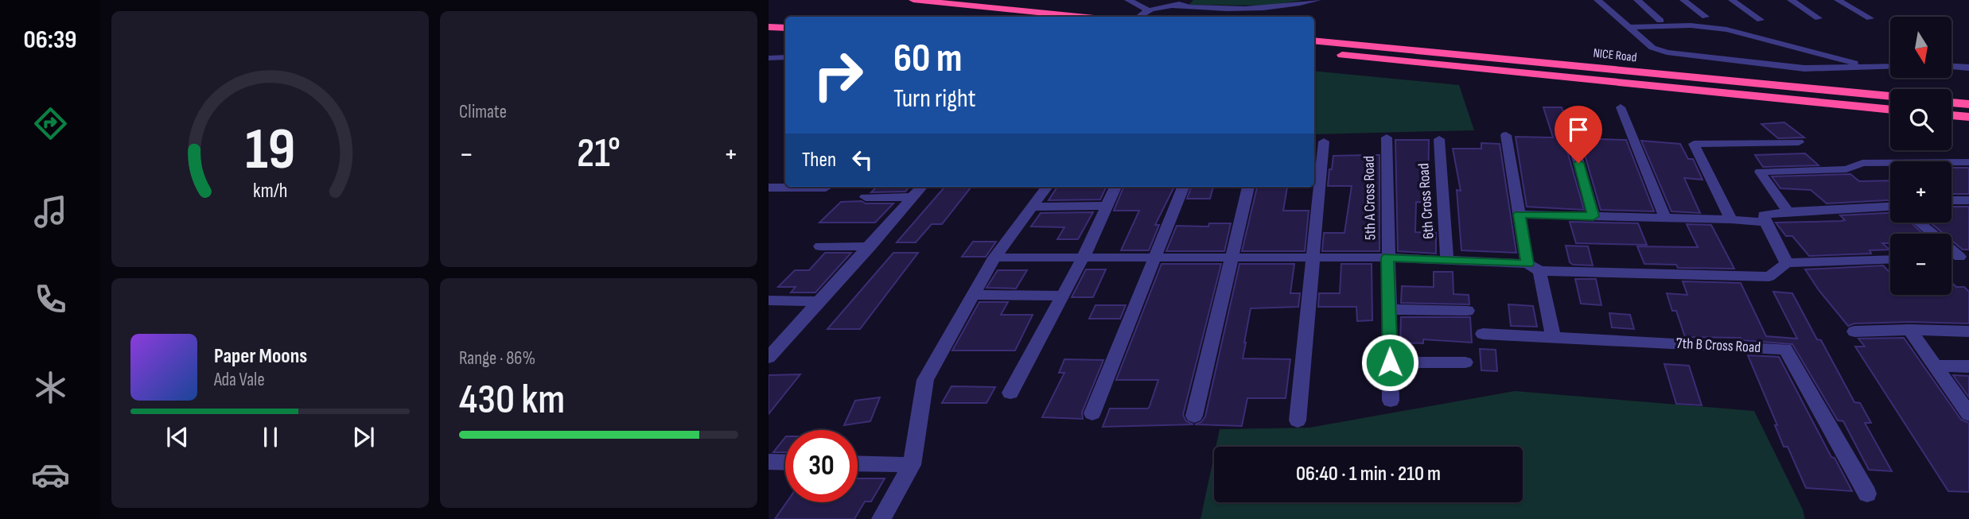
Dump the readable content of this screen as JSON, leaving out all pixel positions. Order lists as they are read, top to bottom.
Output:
{
  "streets": {
    "highway": ["NICE Road"],
    "street": ["5th A Cross Road", "6th Cross Road", "7th B Cross Road"]
  },
  "north": "bottom",
  "page": {
    "tabs": "06:39",
    "tile": [
      "Climate",
      ["Range · 86%", "430 km"]
    ],
    "map_buttons": ["+", "−"],
    "turn": ["60 m", "Turn right"],
    "heat": ["−", "21°", "+"],
    "then": "Then",
    "song": ["Paper Moons", "Ada Vale"],
    "limit": "30",
    "trip": "06:40 · 1 min · 210 m",
    "gauge": ["19", "km/h"]
  }
}
